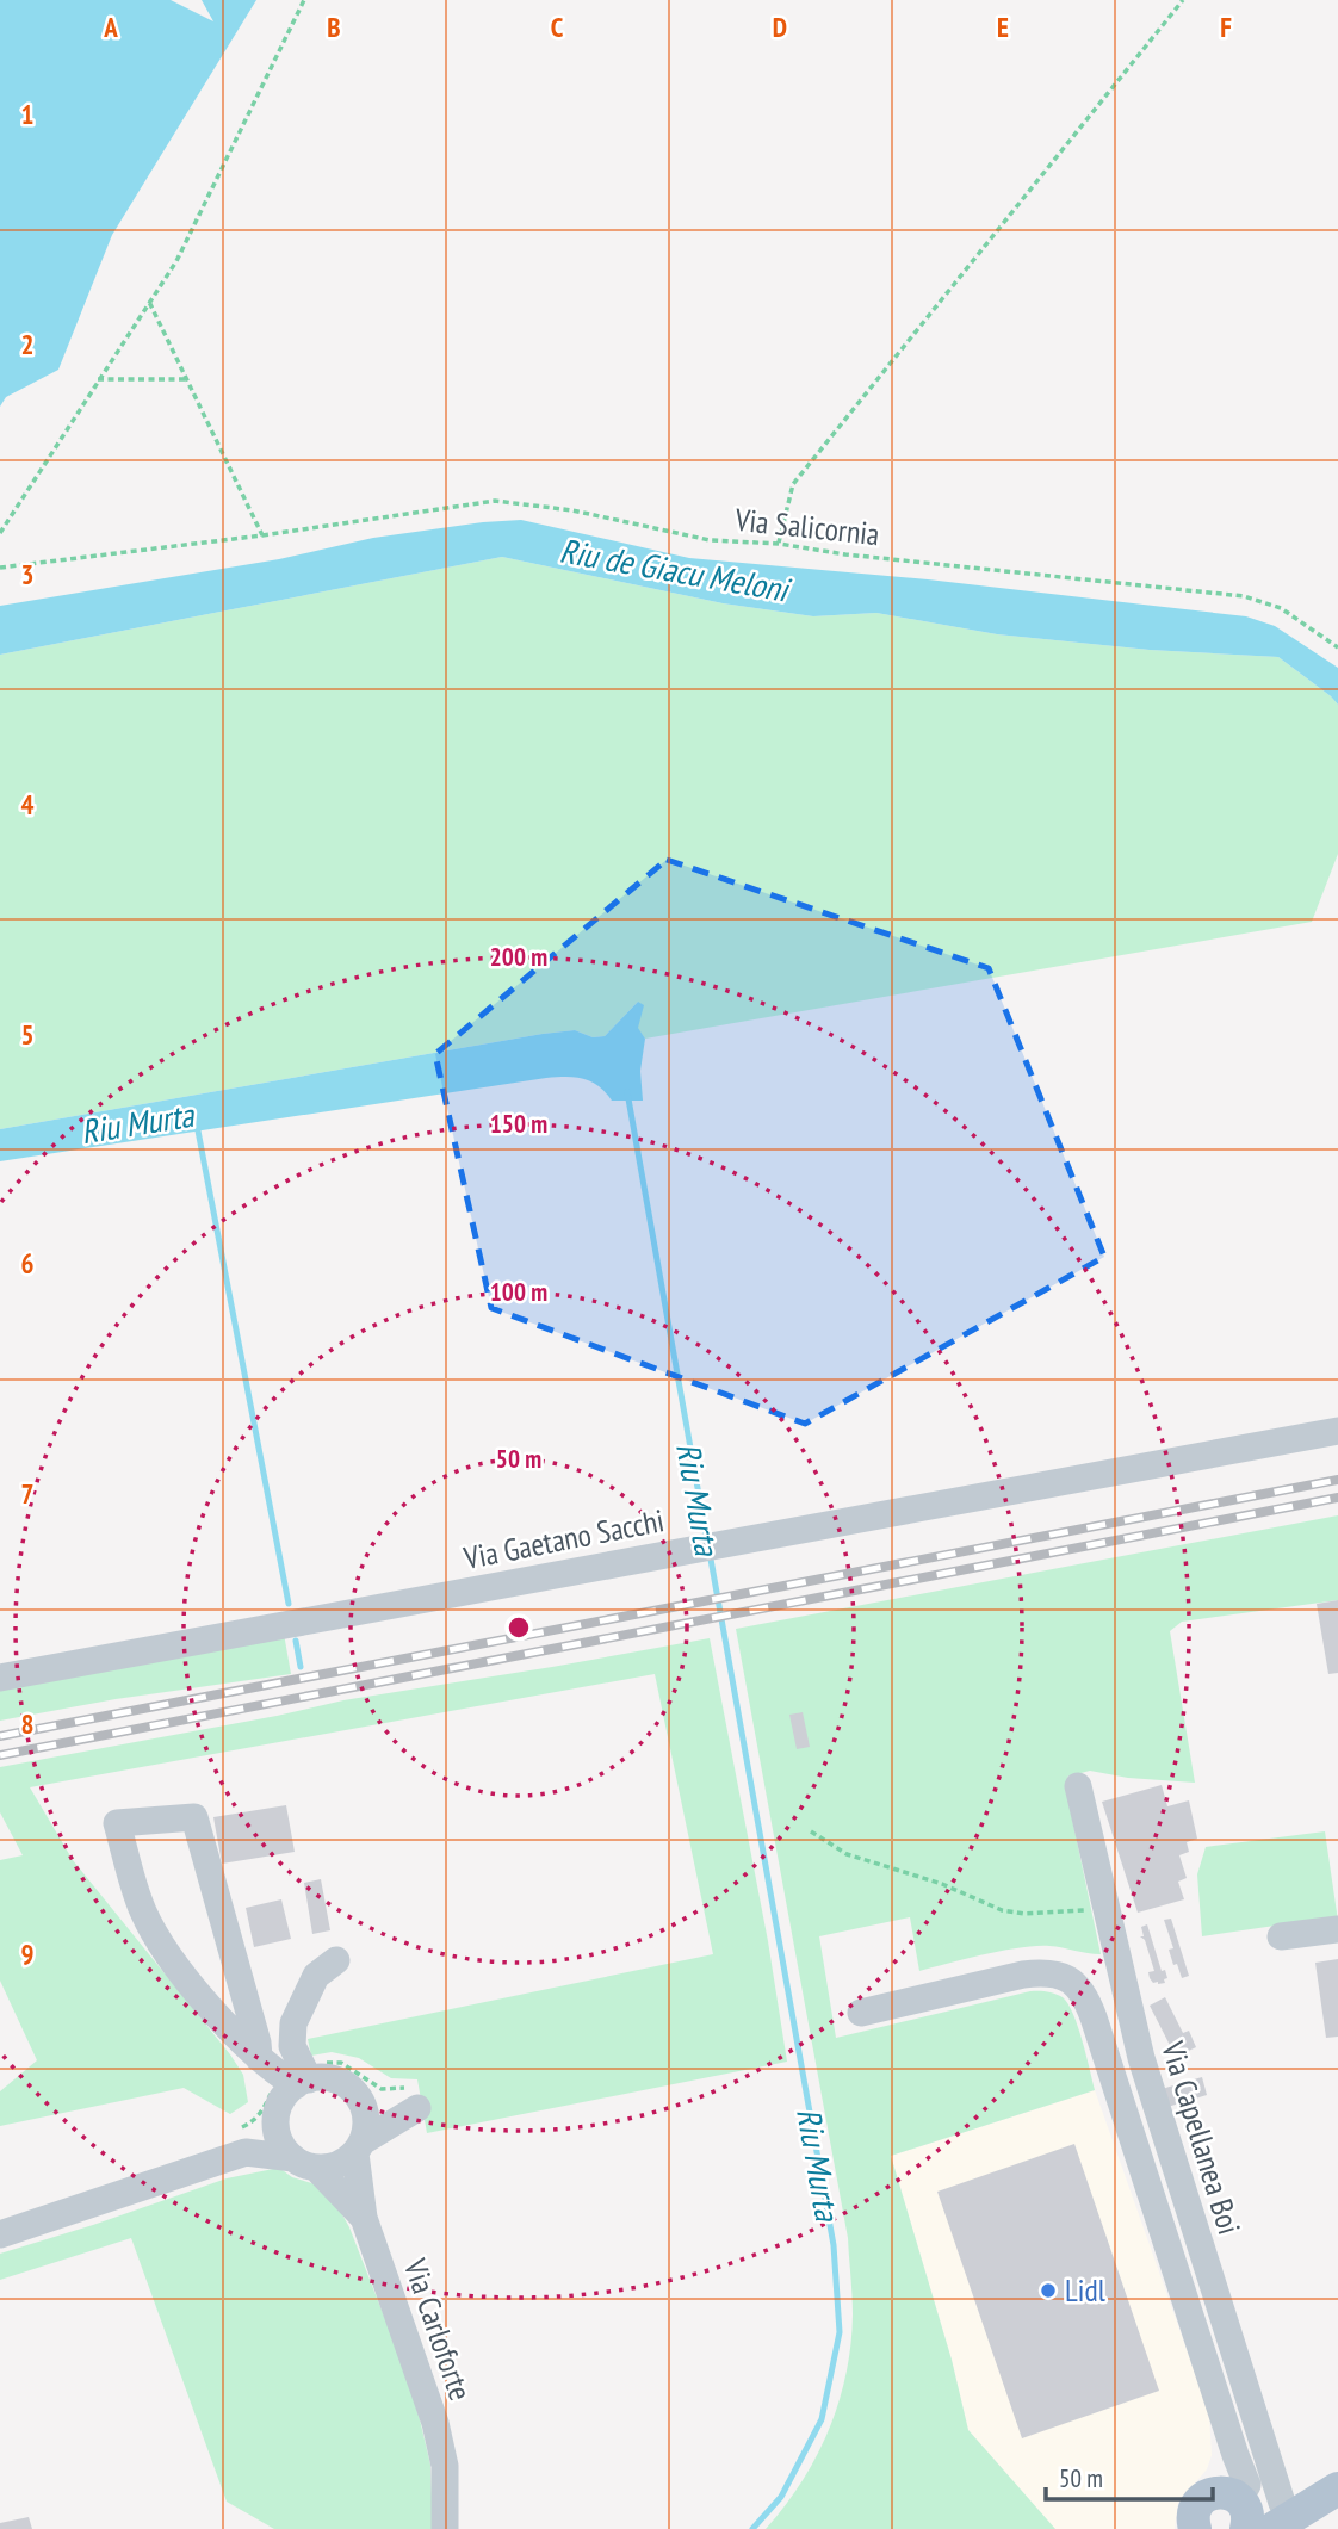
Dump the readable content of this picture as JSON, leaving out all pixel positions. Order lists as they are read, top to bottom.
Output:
{
  "streets": {
    "street": ["Via Gaetano Sacchi", "Via Capellanea Boi", "Via Carloforte"],
    "path": ["Via Salicornia"]
  },
  "water": ["Riu de Giacu Meloni", "Riu Murta"],
  "places": ["Lidl"],
  "scale_bar": "50 m",
  "grid": {
    "columns": [
      "A",
      "B",
      "C",
      "D",
      "E",
      "F"
    ],
    "rows": [
      "1",
      "2",
      "3",
      "4",
      "5",
      "6",
      "7",
      "8",
      "9"
    ]
  },
  "rings": [
    "200 m",
    "150 m",
    "100 m",
    "50 m"
  ]
}
